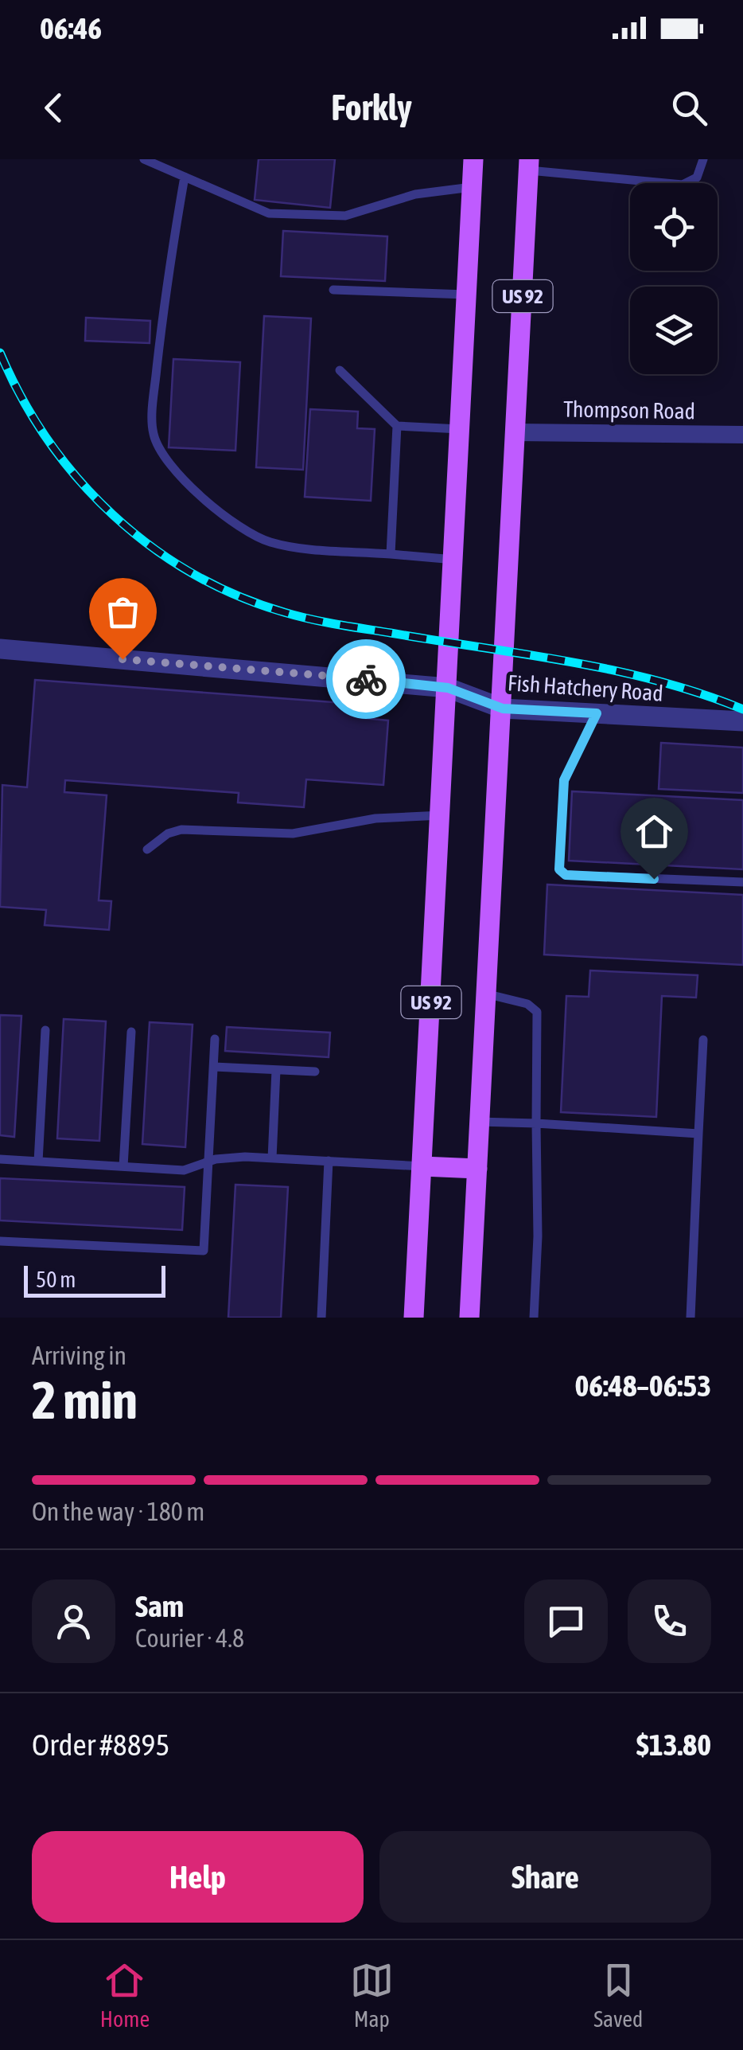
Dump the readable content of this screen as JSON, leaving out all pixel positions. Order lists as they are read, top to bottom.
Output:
{
  "streets": {
    "main road": ["US 92"],
    "street": ["Thompson Road", "Fish Hatchery Road"]
  },
  "crossings": [
    ["US 92", "Thompson Road"],
    ["US 92", "Fish Hatchery Road"]
  ],
  "scale_bar": "50 m",
  "page": {
    "status": "06:46",
    "header": "Forkly",
    "scale": "50 m",
    "heading": ["2 min", "Arriving in", "06:48–06:53"],
    "panel": [
      "Sam",
      "Courier · 4.8",
      "Order #8895",
      "$13.80"
    ],
    "bar": "On the way · 180 m",
    "buttons": ["Help", "Share"],
    "tabs": ["Home", "Map", "Saved"]
  }
}
